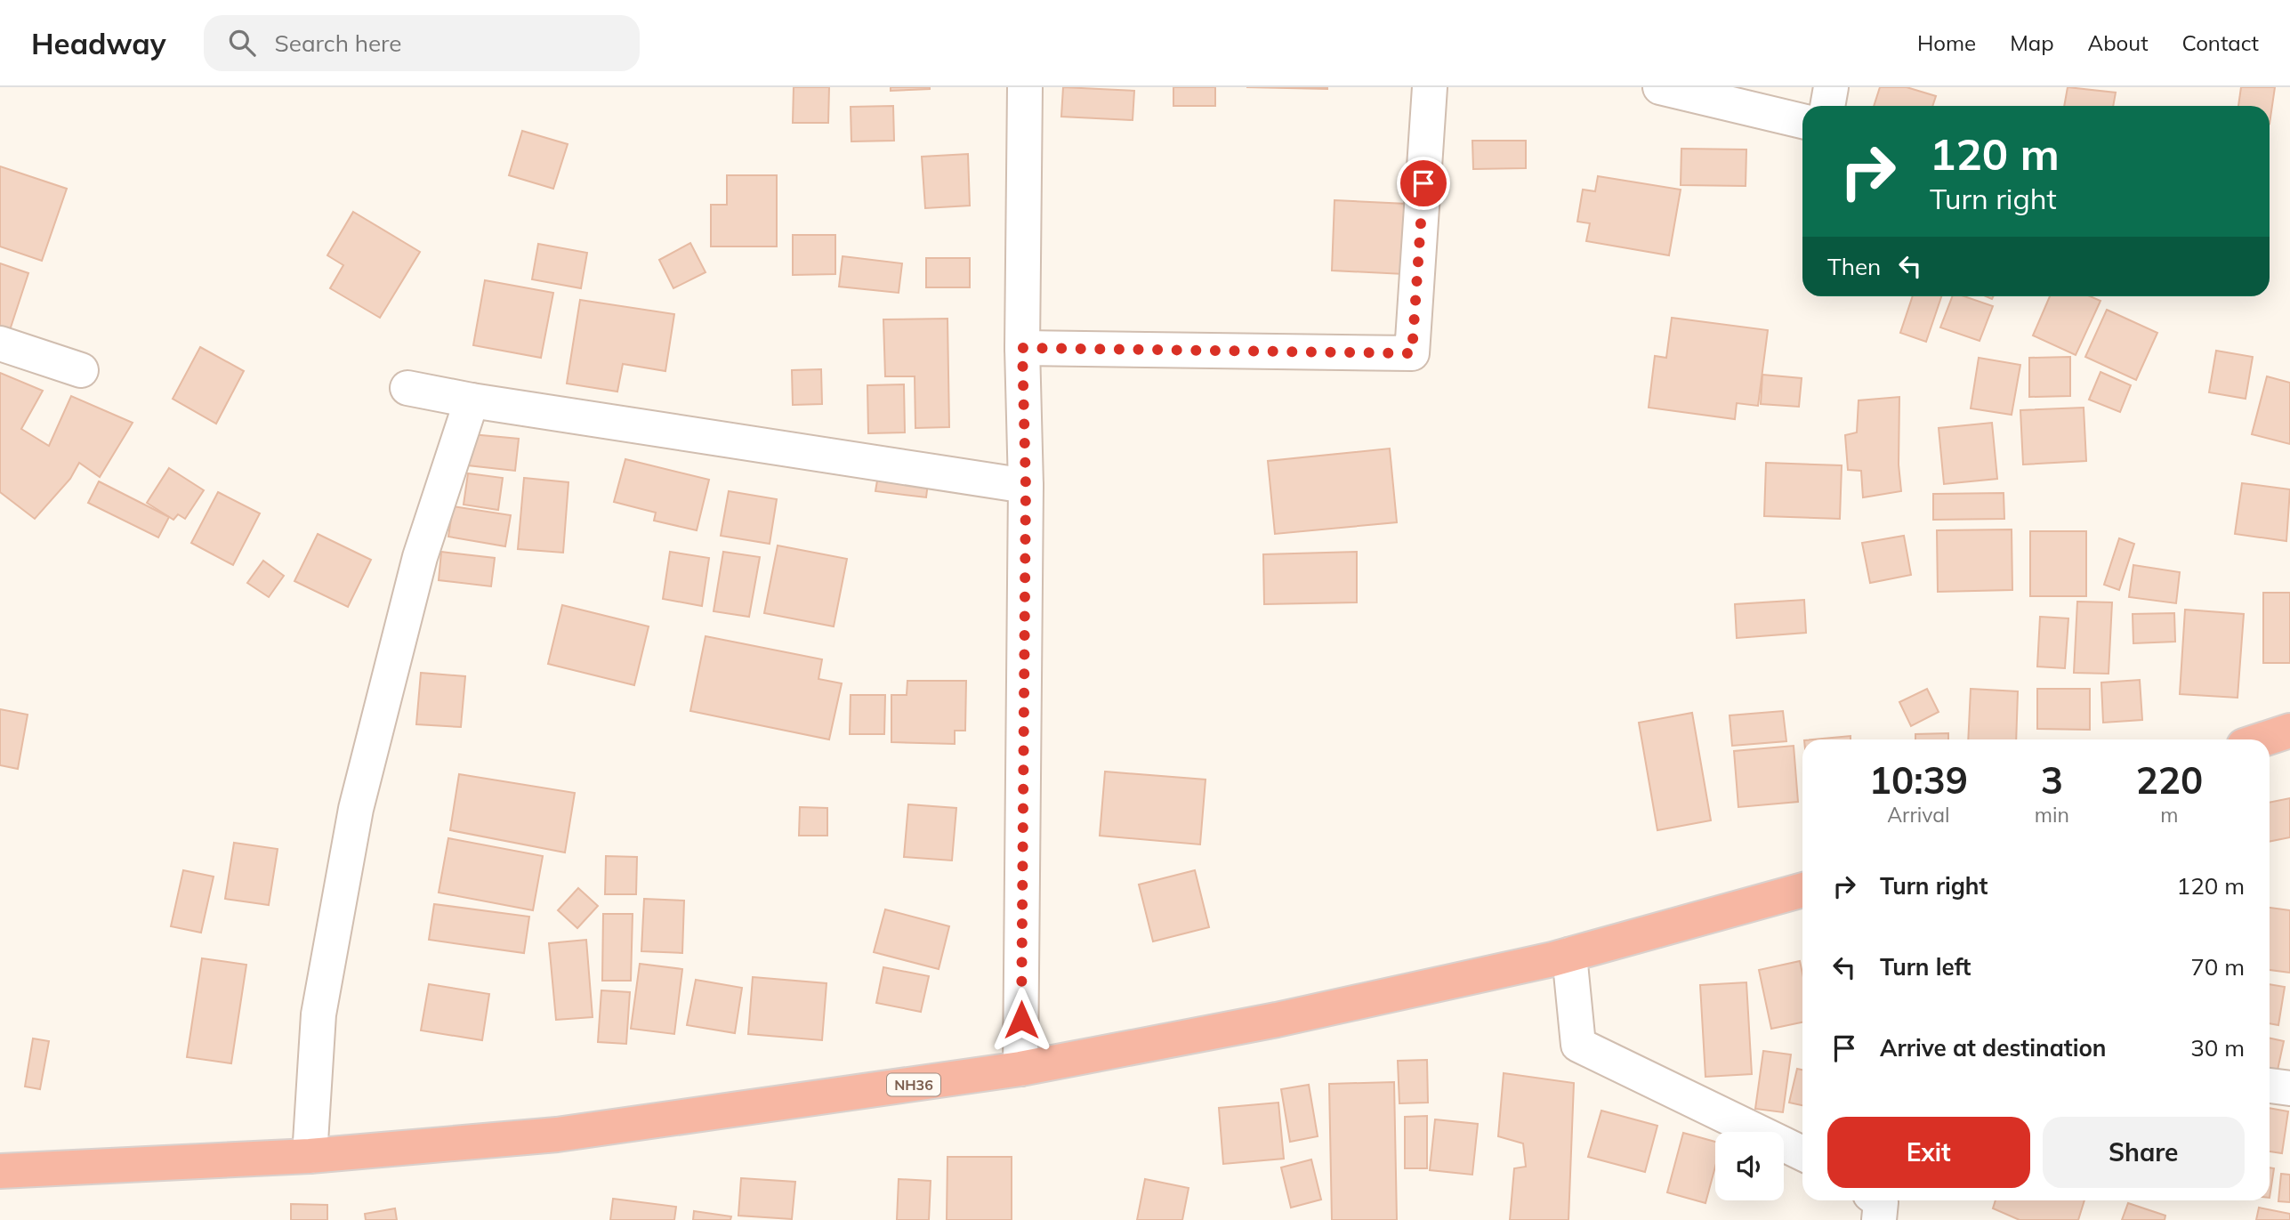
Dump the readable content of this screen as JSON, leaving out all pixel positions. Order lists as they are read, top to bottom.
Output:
{
  "streets": {
    "highway": ["NH36"]
  },
  "page": {
    "header": "Headway",
    "search": "Search here",
    "nav": [
      "Home",
      "Map",
      "About",
      "Contact"
    ],
    "turn": ["120 m", "Turn right"],
    "then": "Then",
    "eta": [
      "10:39",
      "Arrival",
      "3",
      "min",
      "220",
      "m"
    ],
    "list": [
      {
        "name": "Turn right",
        "value": "120 m"
      },
      {
        "name": "Turn left",
        "value": "70 m"
      },
      {
        "name": "Arrive at destination",
        "value": "30 m"
      }
    ],
    "buttons": ["Exit", "Share"]
  }
}
